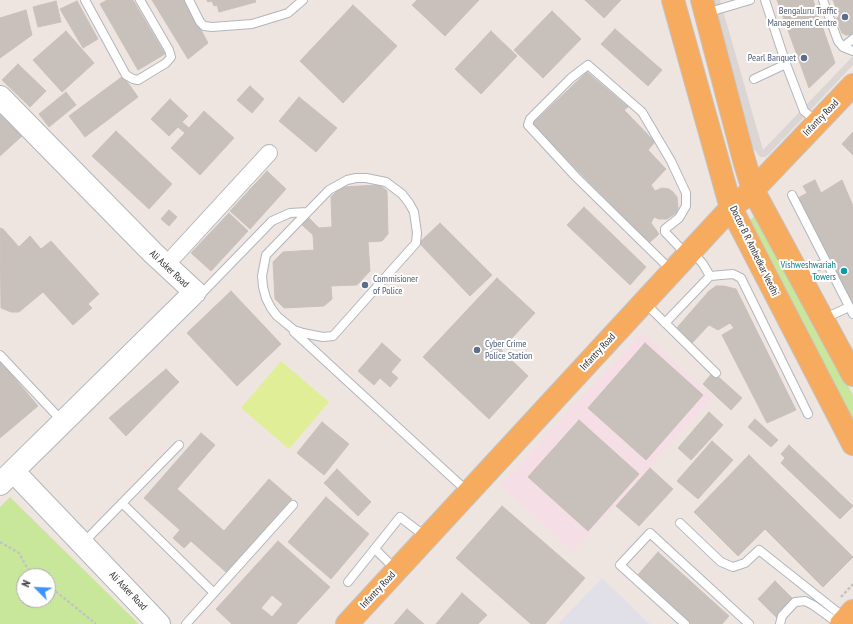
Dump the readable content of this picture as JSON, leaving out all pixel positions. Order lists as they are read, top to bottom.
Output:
{
  "streets": {
    "main road": ["Infantry Road", "Doctor B R Ambedkar Veedhi"],
    "street": ["Ali Asker Road"]
  },
  "crossings": [
    ["Infantry Road", "Doctor B R Ambedkar Veedhi"]
  ],
  "places": [
    "Bengaluru Traffic Management Centre",
    "Pearl Banquet",
    "Vishweshwariah Towers",
    "Commisioner of Police",
    "Cyber Crime Police Station"
  ],
  "north": "top left"
}
